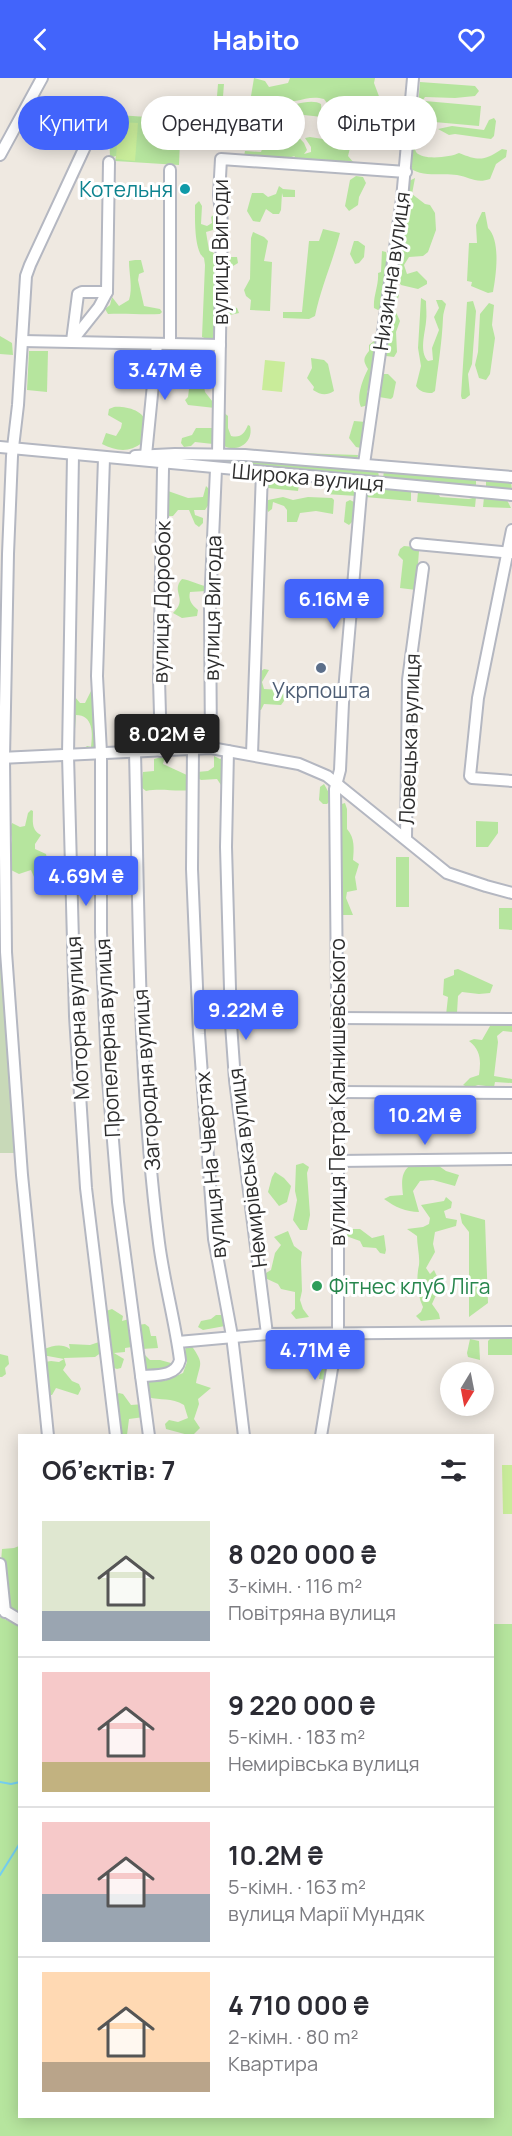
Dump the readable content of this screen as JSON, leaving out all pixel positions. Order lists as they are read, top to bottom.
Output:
{
  "streets": {
    "street": [
      "вулиця Вигоди",
      "Низинна вулиця",
      "Широка вулиця",
      "вулиця Доробок",
      "вулиця Вигода",
      "Ловецька вулиця",
      "Моторна вулиця",
      "Пропелерна вулиця",
      "Загородня вулиця",
      "вулиця Петра Калнишевського",
      "вулиця На Чвертях",
      "Немирівська вулиця"
    ]
  },
  "crossings": [
    ["вулиця Вигоди", "Низинна вулиця"],
    ["вулиця Вигоди", "Широка вулиця"],
    ["Низинна вулиця", "Широка вулиця"],
    ["Широка вулиця", "вулиця Доробок"],
    ["Широка вулиця", "вулиця Вигода"],
    ["Широка вулиця", "Моторна вулиця"],
    ["Широка вулиця", "Пропелерна вулиця"],
    ["Пропелерна вулиця", "Загородня вулиця"]
  ],
  "places": ["Котельня", "Укрпошта", "Фітнес клуб Ліга"],
  "north": "bottom",
  "page": {
    "header": "Habito",
    "chip": ["Купити", "Орендувати", "Фільтри"],
    "price": [
      "3.47M ₴",
      "6.16M ₴",
      "8.02M ₴",
      "4.69M ₴",
      "9.22M ₴",
      "10.2M ₴",
      "4.71M ₴"
    ],
    "heading": "Об’єктів: 7",
    "list": [
      {
        "name": "8 020 000 ₴",
        "note": "3-кімн. · 116 m² · Повітряна вулиця"
      },
      {
        "name": "9 220 000 ₴",
        "note": "5-кімн. · 183 m² · Немирівська вулиця"
      },
      {
        "name": "10.2M ₴",
        "note": "5-кімн. · 163 m² · вулиця Марії Мундяк"
      },
      {
        "name": "4 710 000 ₴",
        "note": "2-кімн. · 80 m² · Квартира"
      }
    ]
  }
}
